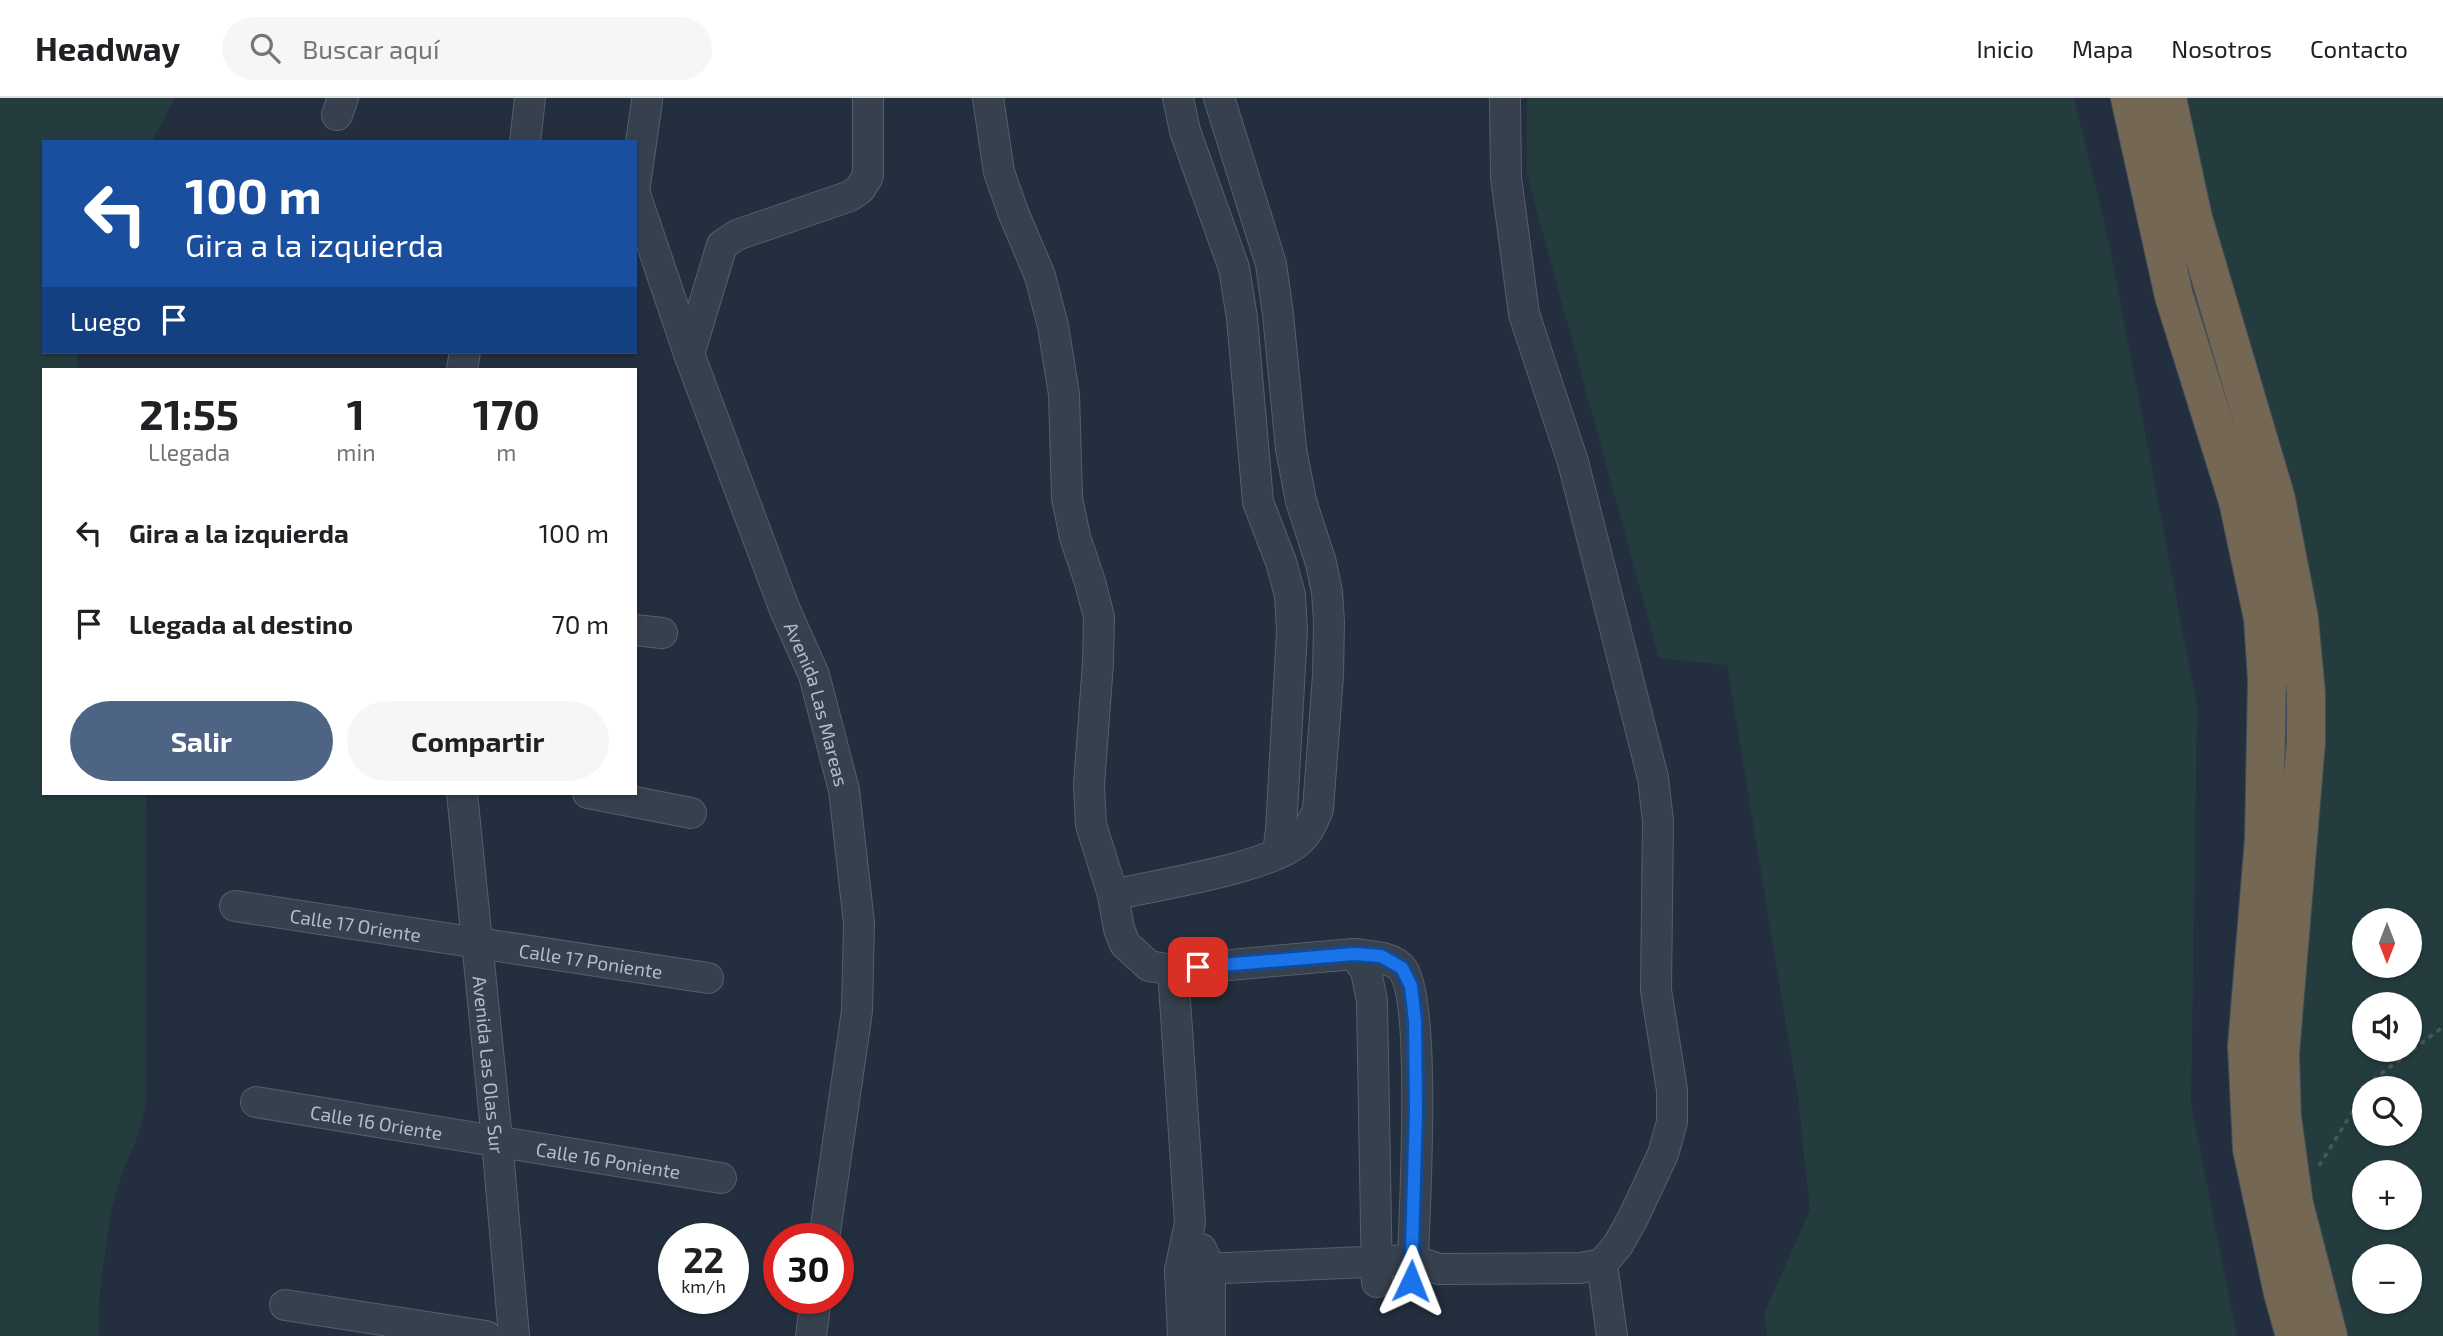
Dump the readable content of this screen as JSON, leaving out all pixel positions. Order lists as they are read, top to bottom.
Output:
{
  "streets": {
    "street": [
      "Avenida Las Mareas",
      "Calle 17 Oriente",
      "Calle 17 Poniente",
      "Avenida Las Olas Sur",
      "Calle 16 Oriente",
      "Calle 16 Poniente"
    ]
  },
  "crossings": [
    ["Calle 17 Oriente", "Calle 17 Poniente"],
    ["Calle 17 Oriente", "Avenida Las Olas Sur"],
    ["Calle 17 Poniente", "Avenida Las Olas Sur"],
    ["Avenida Las Olas Sur", "Calle 16 Oriente"],
    ["Avenida Las Olas Sur", "Calle 16 Poniente"],
    ["Calle 16 Oriente", "Calle 16 Poniente"]
  ],
  "north": "bottom",
  "page": {
    "header": "Headway",
    "search": "Buscar aquí",
    "nav": [
      "Inicio",
      "Mapa",
      "Nosotros",
      "Contacto"
    ],
    "turn": ["100 m", "Gira a la izquierda"],
    "then": "Luego",
    "eta": [
      "21:55",
      "Llegada",
      "1",
      "min",
      "170",
      "m"
    ],
    "list": [
      {
        "name": "Gira a la izquierda",
        "value": "100 m"
      },
      {
        "name": "Llegada al destino",
        "value": "70 m"
      }
    ],
    "buttons": ["Salir", "Compartir"],
    "map_buttons": ["+", "−"],
    "speed": "22 km/h",
    "limit": "30"
  }
}
